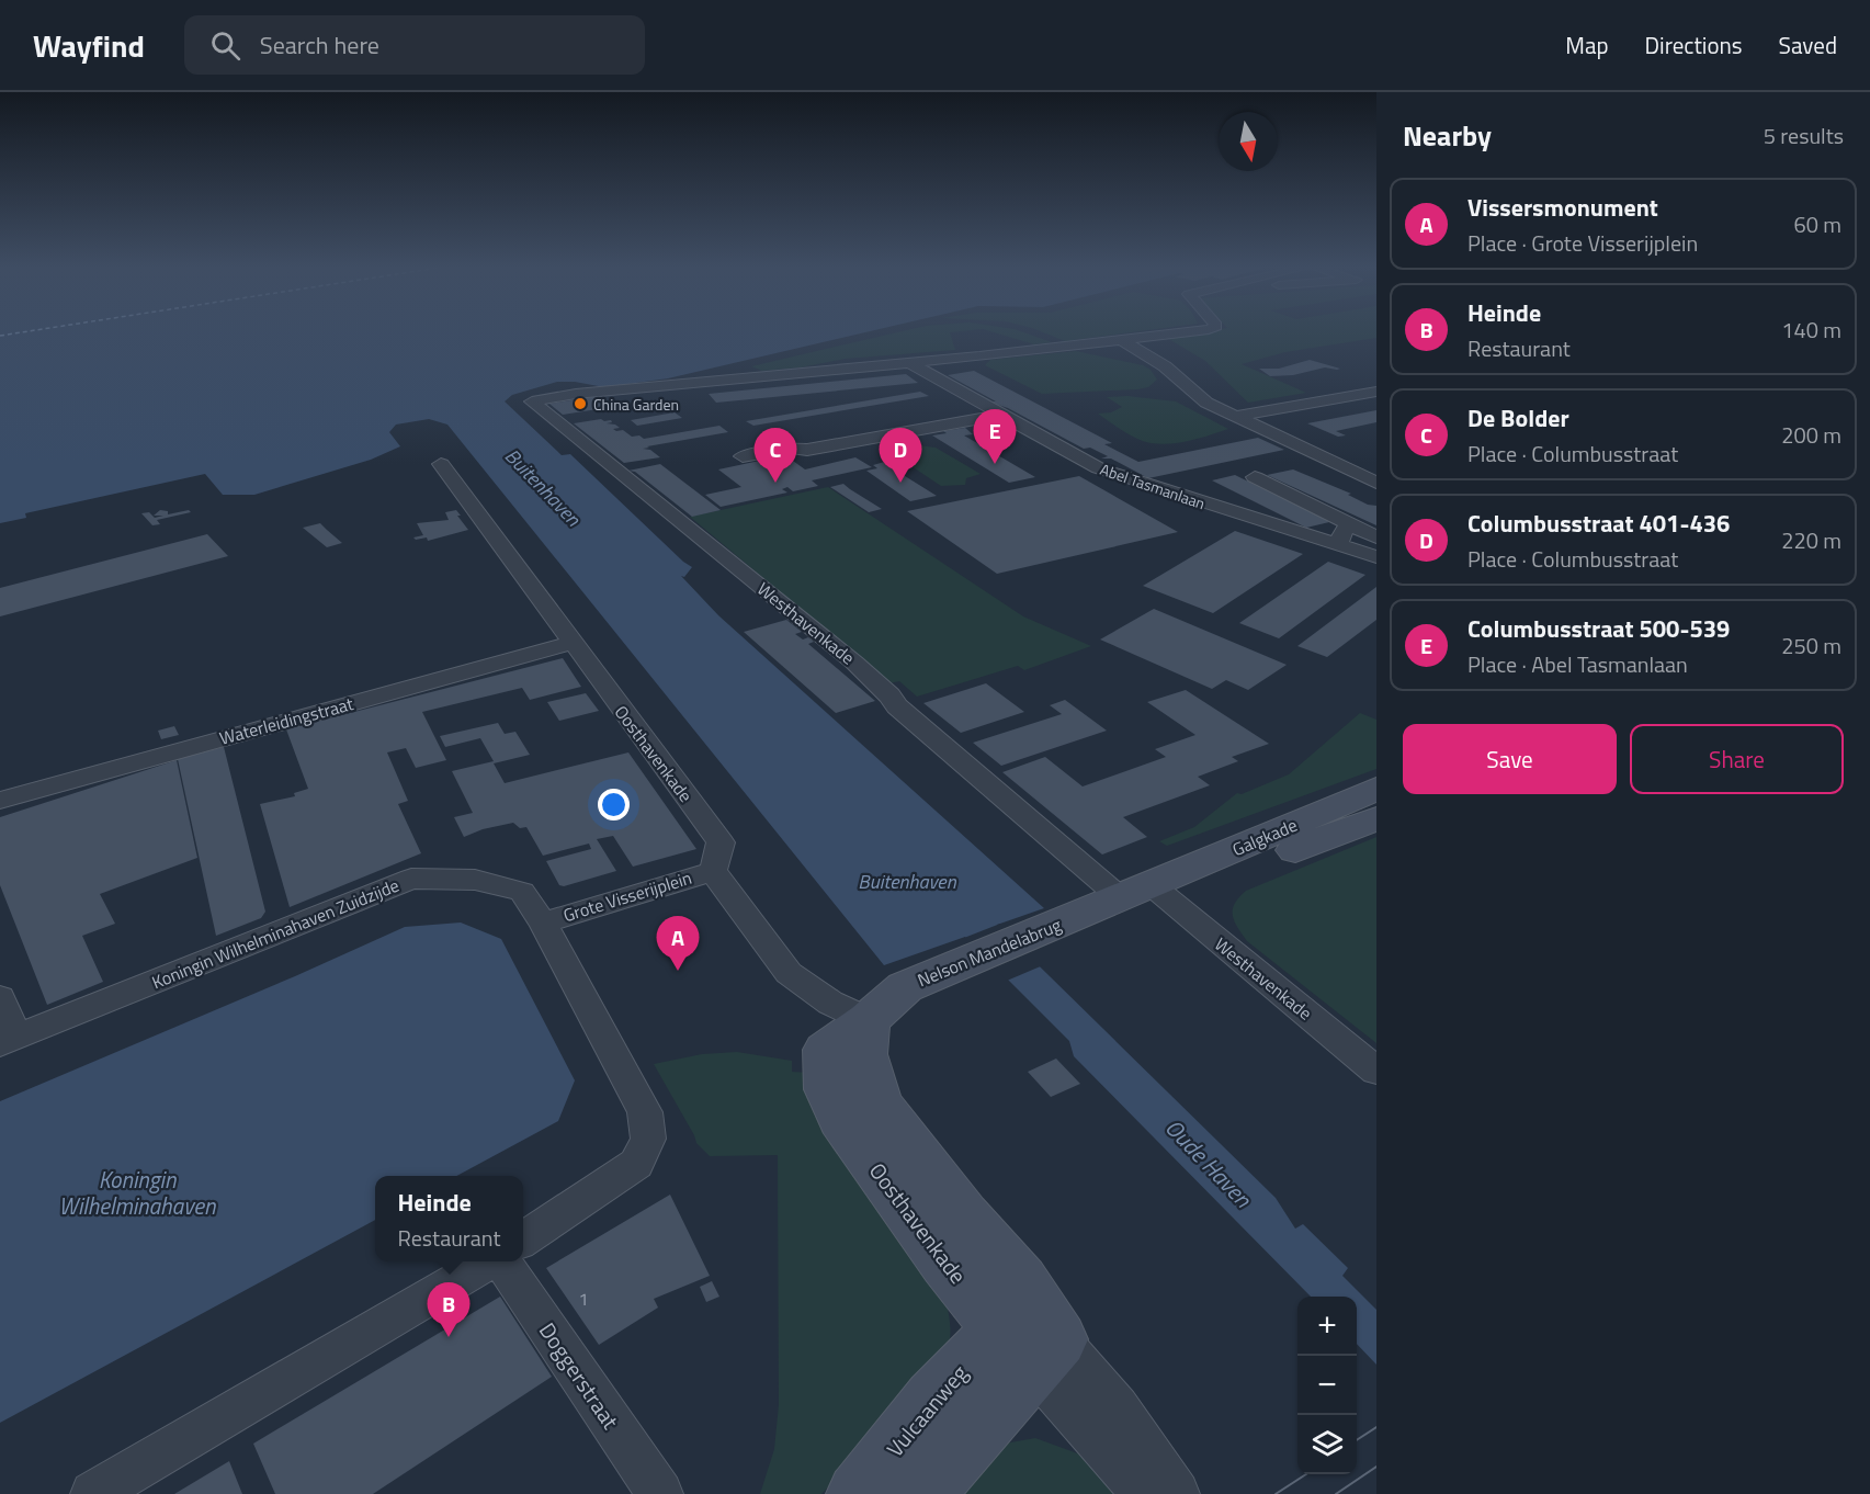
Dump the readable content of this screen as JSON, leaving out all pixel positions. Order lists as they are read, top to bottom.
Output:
{
  "streets": {
    "main road": [
      "Oosthavenkade",
      "Galgkade",
      "Nelson Mandelabrug",
      "Vulcaanweg"
    ],
    "street": [
      "Abel Tasmanlaan",
      "Westhavenkade",
      "Waterleidingstraat",
      "Grote Visserijplein",
      "Koningin Wilhelminahaven Zuidzijde",
      "Doggerstraat"
    ]
  },
  "crossings": [
    ["Abel Tasmanlaan", "Westhavenkade"],
    ["Westhavenkade", "Galgkade"],
    ["Westhavenkade", "Nelson Mandelabrug"],
    ["Waterleidingstraat", "Oosthavenkade"],
    ["Oosthavenkade", "Grote Visserijplein"],
    ["Oosthavenkade", "Nelson Mandelabrug"],
    ["Oosthavenkade", "Vulcaanweg"],
    ["Galgkade", "Nelson Mandelabrug"],
    ["Grote Visserijplein", "Koningin Wilhelminahaven Zuidzijde"]
  ],
  "water": ["Buitenhaven", "Oude Haven", "Koningin Wilhelminahaven"],
  "places": ["China Garden"],
  "house_numbers": ["1"],
  "north": "bottom",
  "page": {
    "header": "Wayfind",
    "search": "Search here",
    "nav": ["Map", "Directions", "Saved"],
    "heading": ["Nearby", "5 results"],
    "list": [
      {
        "mark": "A",
        "name": "Vissersmonument",
        "note": "Place · Grote Visserijplein",
        "value": "60 m"
      },
      {
        "mark": "B",
        "name": "Heinde",
        "note": "Restaurant",
        "value": "140 m"
      },
      {
        "mark": "C",
        "name": "De Bolder",
        "note": "Place · Columbusstraat",
        "value": "200 m"
      },
      {
        "mark": "D",
        "name": "Columbusstraat 401-436",
        "note": "Place · Columbusstraat",
        "value": "220 m"
      },
      {
        "mark": "E",
        "name": "Columbusstraat 500-539",
        "note": "Place · Abel Tasmanlaan",
        "value": "250 m"
      }
    ],
    "pins": [
      "E",
      "C",
      "D",
      "A",
      "B"
    ],
    "buttons": ["Save", "Share"],
    "popup": ["Heinde", "Restaurant"],
    "map_buttons": ["+", "−"]
  }
}
